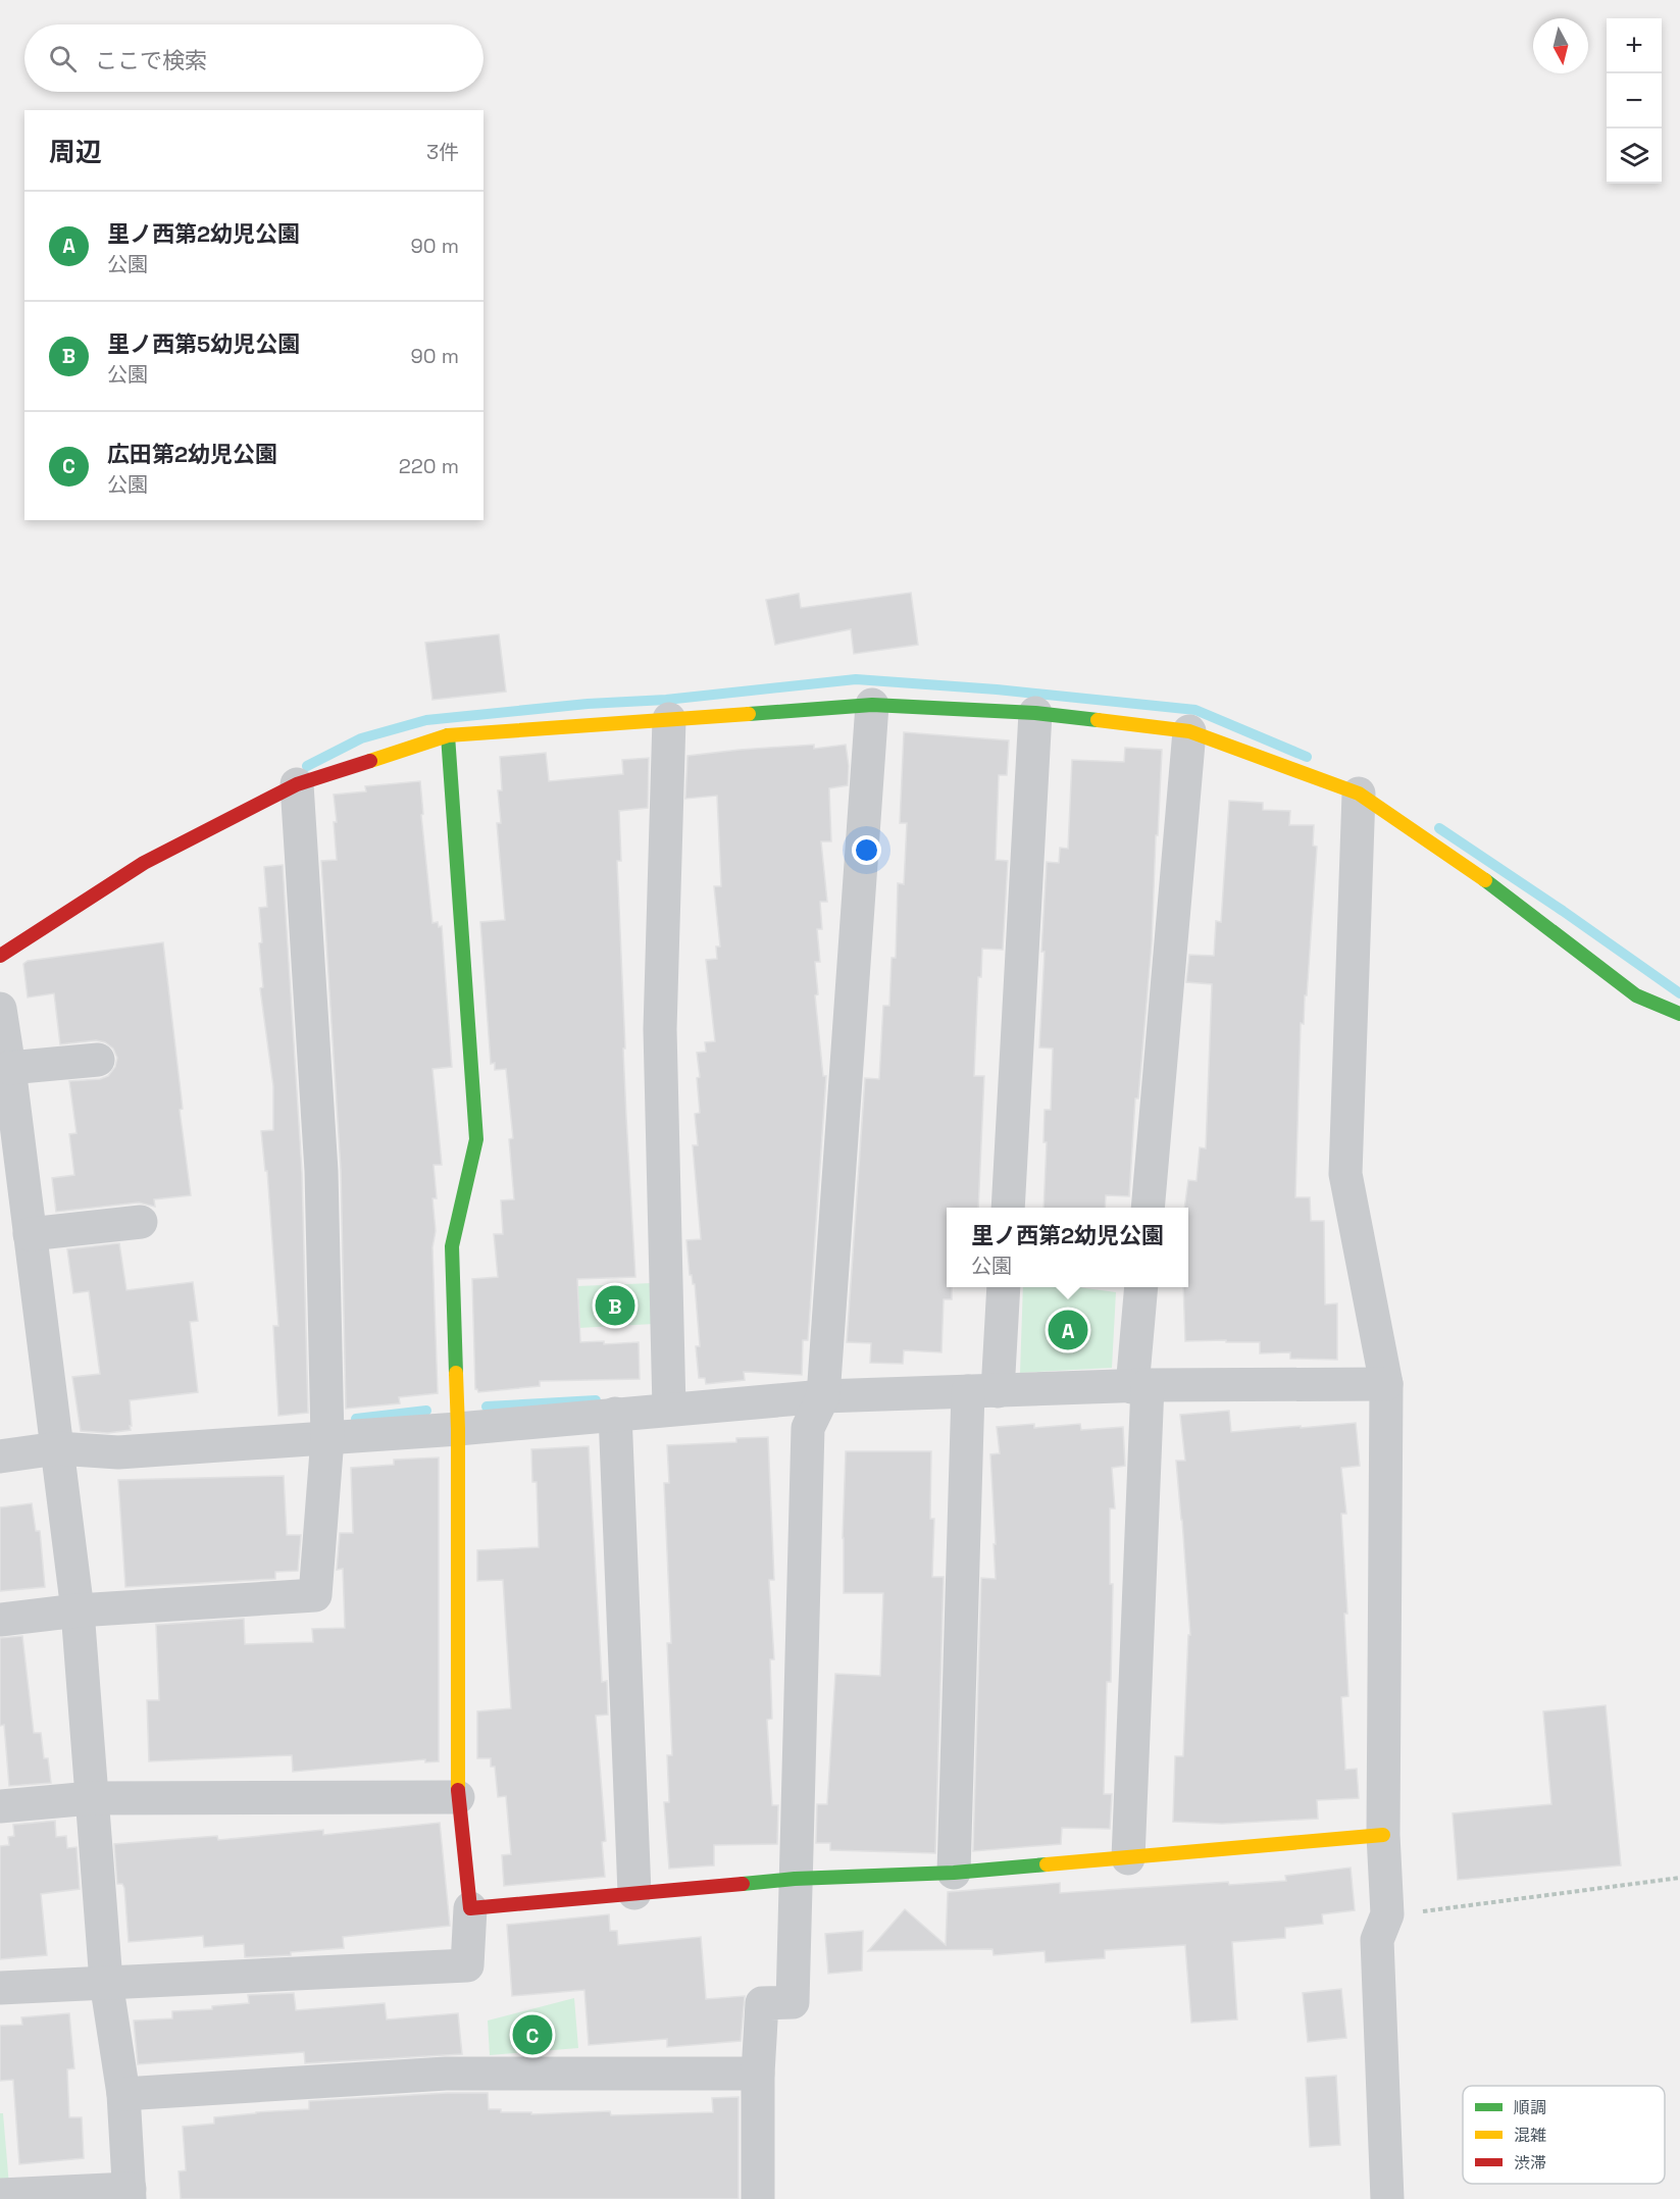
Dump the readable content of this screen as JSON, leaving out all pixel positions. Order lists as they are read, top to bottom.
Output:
{
  "legend": ["順調", "混雑", "渋滞"],
  "north": "bottom",
  "page": {
    "map_buttons": ["+", "−"],
    "search": "ここで検索",
    "heading": ["周辺", "3件"],
    "list": [
      {
        "mark": "A",
        "name": "里ノ西第2幼児公園",
        "note": "公園",
        "value": "90 m"
      },
      {
        "mark": "B",
        "name": "里ノ西第5幼児公園",
        "note": "公園",
        "value": "90 m"
      },
      {
        "mark": "C",
        "name": "広田第2幼児公園",
        "note": "公園",
        "value": "220 m"
      }
    ],
    "popup": ["里ノ西第2幼児公園", "公園"],
    "pins": ["B", "A", "C"]
  }
}
